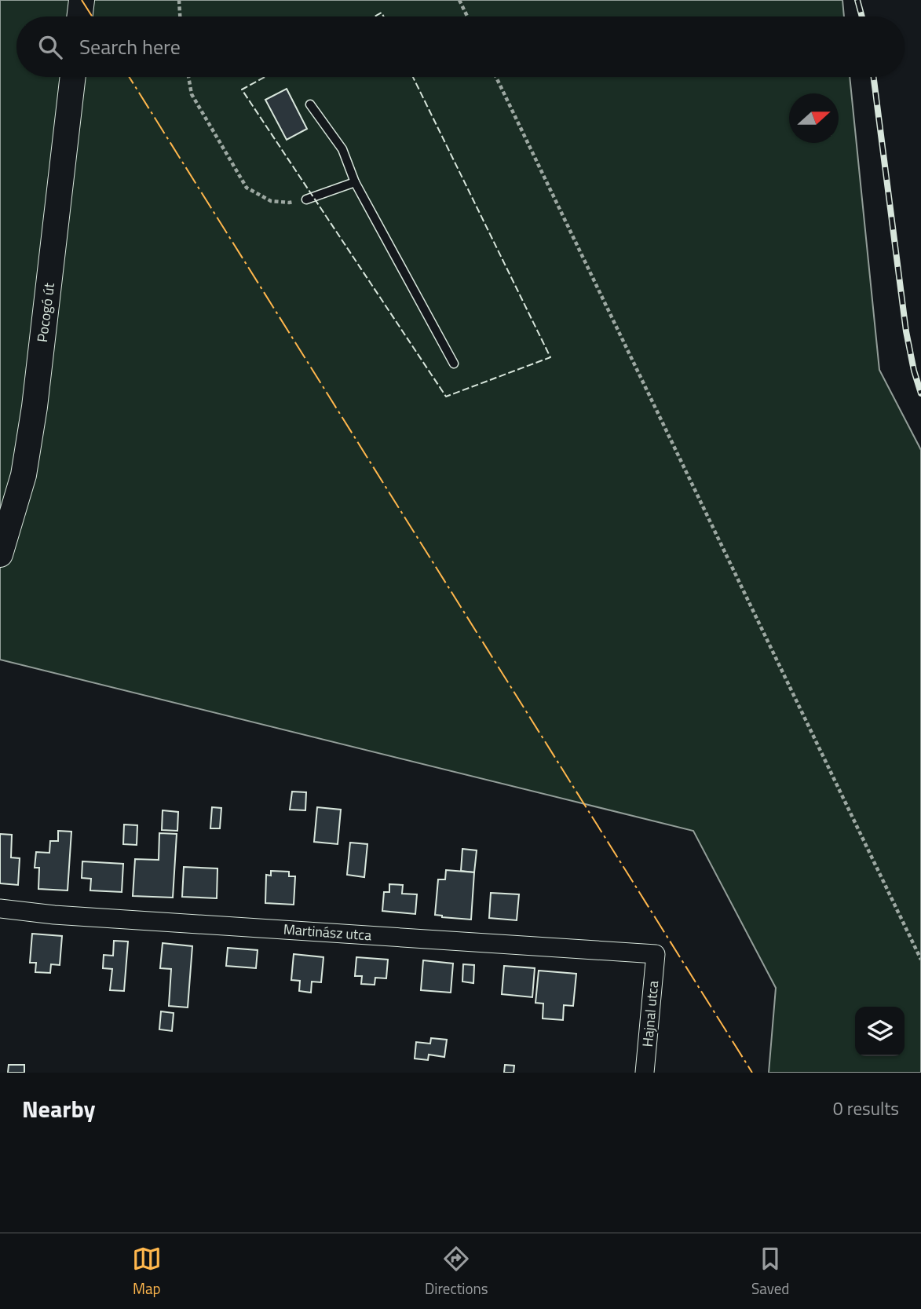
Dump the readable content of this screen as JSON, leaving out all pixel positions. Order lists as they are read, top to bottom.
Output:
{
  "streets": {
    "main road": ["Pocogó út"],
    "street": ["Martinász utca", "Hajnal utca"]
  },
  "crossings": [
    ["Martinász utca", "Hajnal utca"]
  ],
  "north": "right",
  "page": {
    "search": "Search here",
    "heading": ["Nearby", "0 results"],
    "nav": ["Map", "Directions", "Saved"]
  }
}
